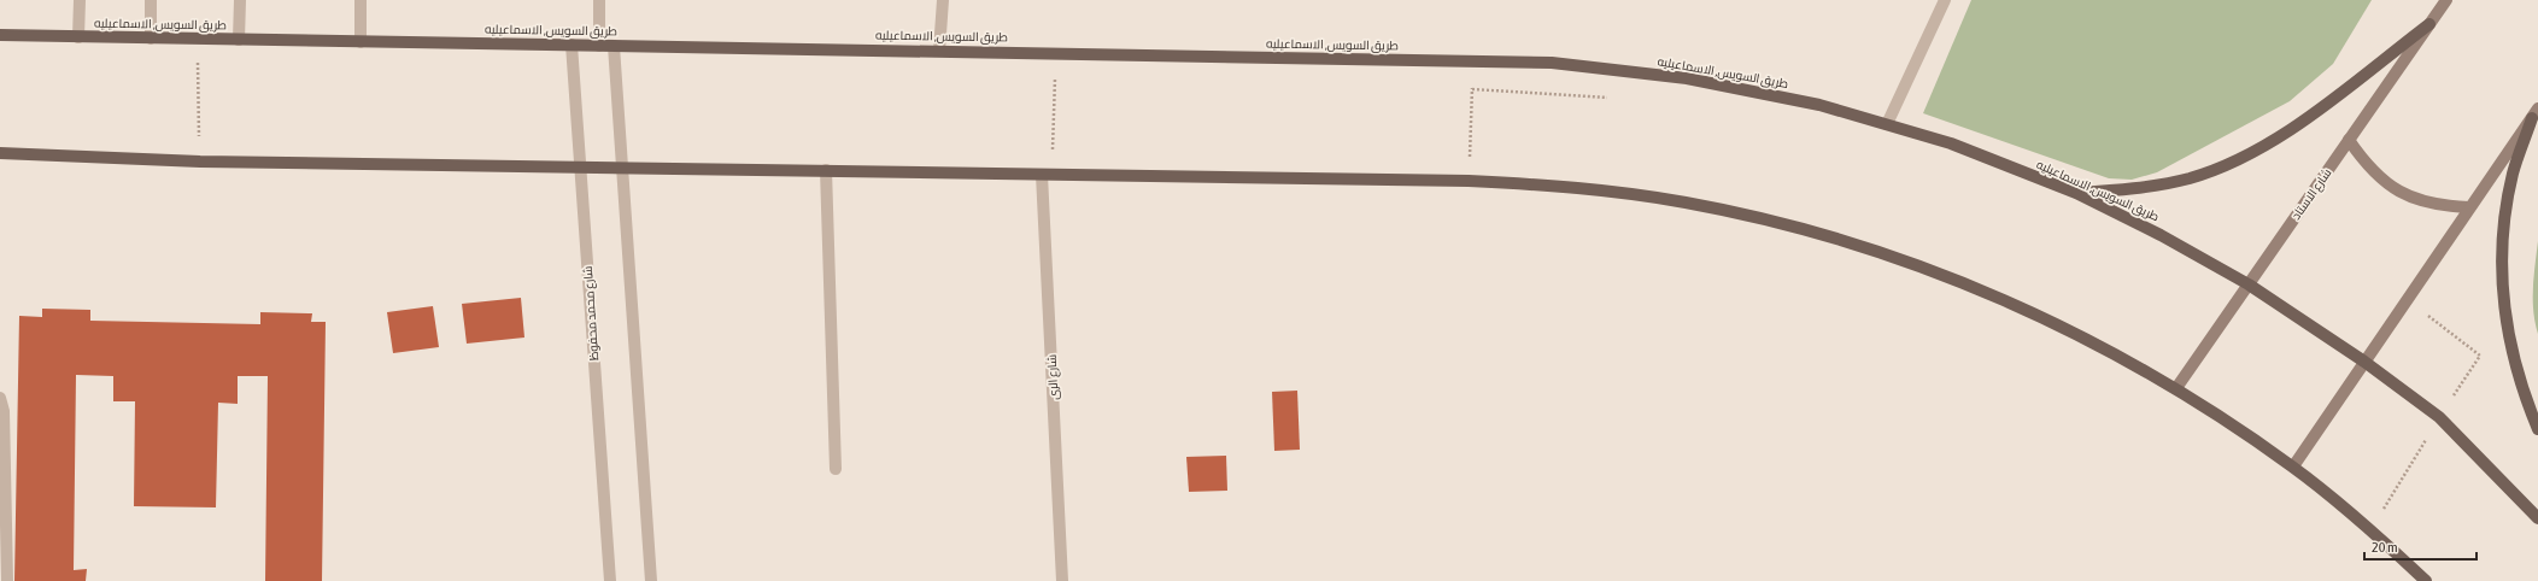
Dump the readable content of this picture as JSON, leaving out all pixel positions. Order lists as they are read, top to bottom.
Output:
{
  "streets": {
    "main road": ["طريق السويس, الاسماعيليه", "شارع الاستاد"],
    "street": ["شارع محمد محفوظ", "شارع الرى"]
  },
  "crossings": [
    ["طريق السويس, الاسماعيليه", "شارع الاستاد"],
    ["طريق السويس, الاسماعيليه", "شارع محمد محفوظ"]
  ],
  "scale_bar": "20 m"
}
